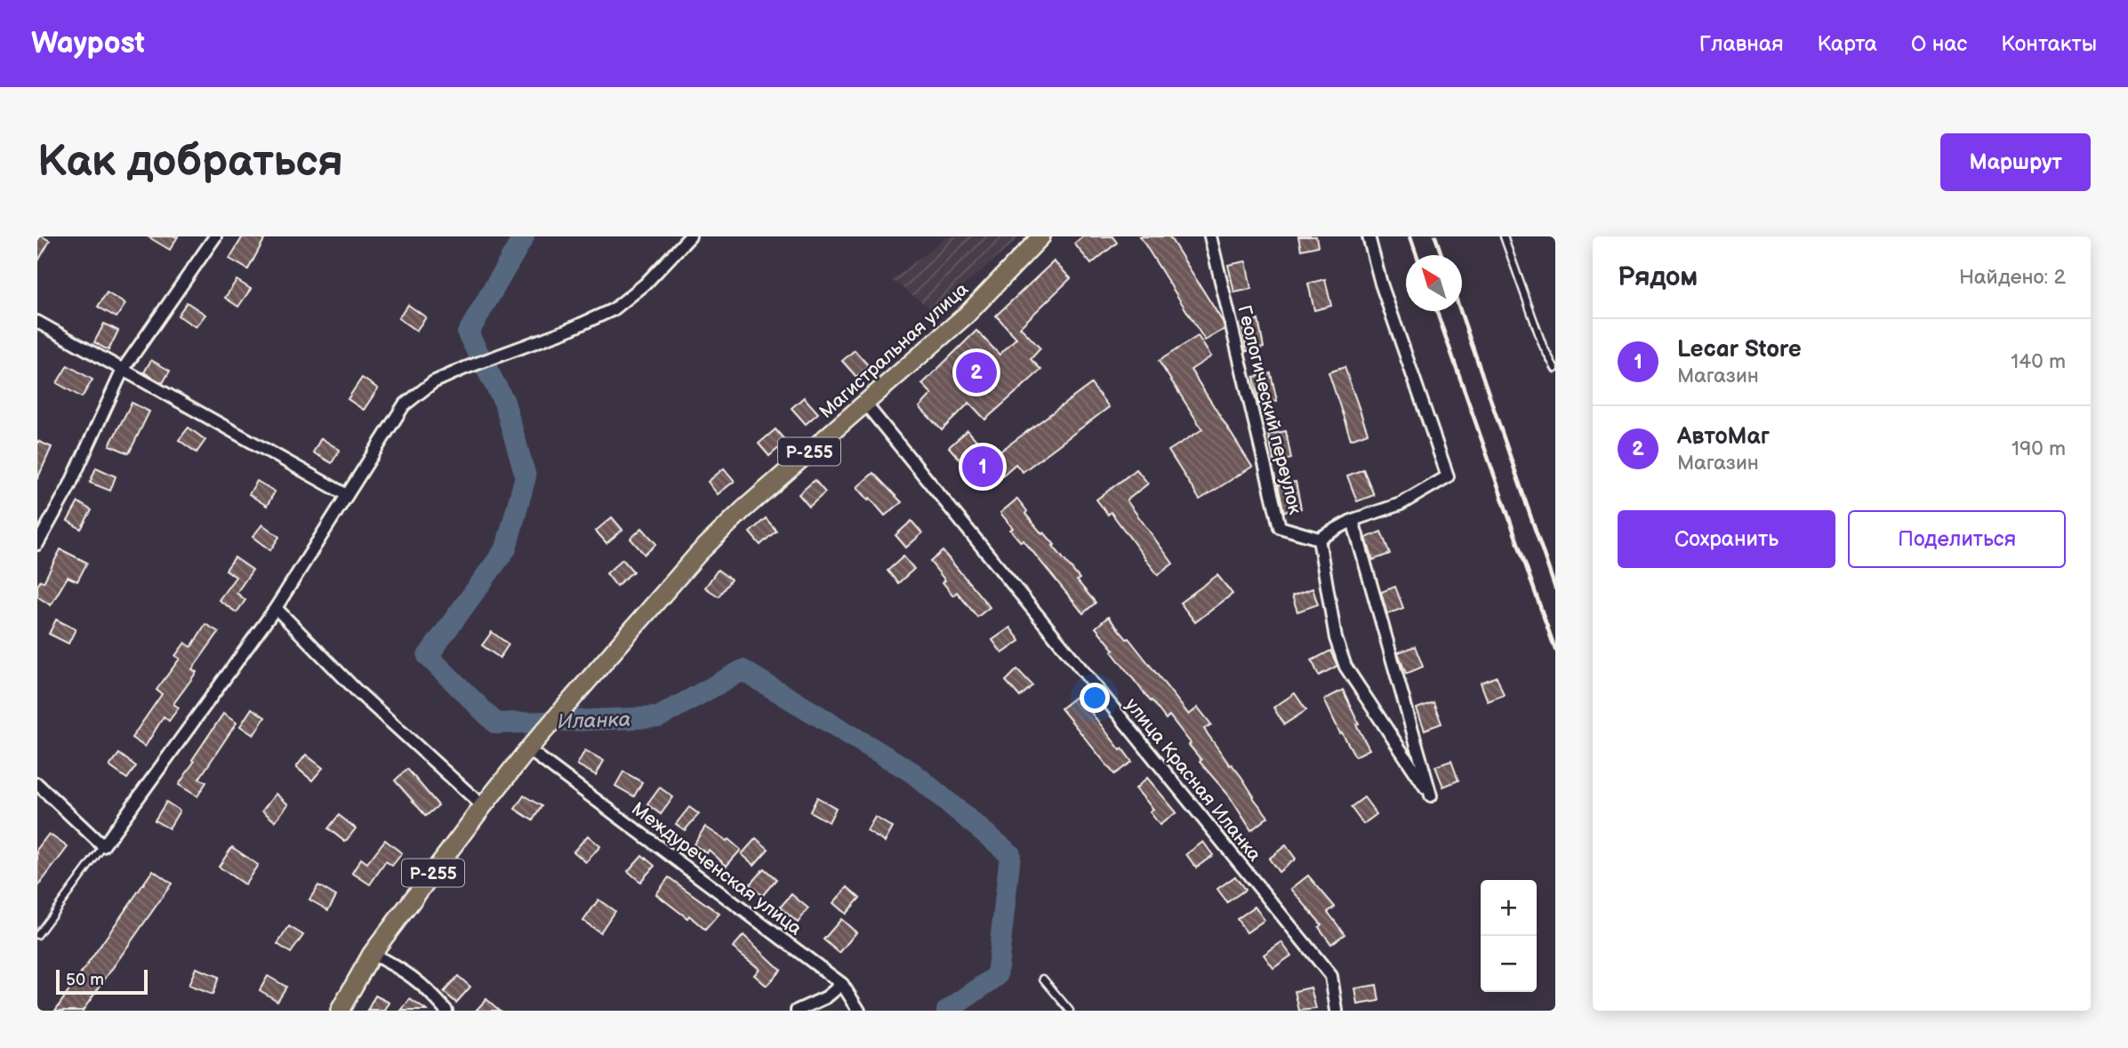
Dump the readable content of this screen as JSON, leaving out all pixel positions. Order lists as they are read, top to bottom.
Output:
{
  "streets": {
    "main road": ["Магистральная улица", "Р-255"],
    "street": ["Геологический переулок", "улица Красная Иланка", "Междуреченская улица"]
  },
  "crossings": [
    ["Магистральная улица", "Р-255"],
    ["Магистральная улица", "улица Красная Иланка"],
    ["Магистральная улица", "Междуреченская улица"],
    ["Р-255", "Междуреченская улица"]
  ],
  "water": ["Иланка"],
  "scale_bar": "50 m",
  "north": "top left",
  "page": {
    "header": "Waypost",
    "nav": [
      "Главная",
      "Карта",
      "О нас",
      "Контакты"
    ],
    "buttons": [
      "Маршрут",
      ["Сохранить", "Поделиться"]
    ],
    "title": "Как добраться",
    "heading": ["Рядом", "Найдено: 2"],
    "list": [
      {
        "mark": "1",
        "name": "Lecar Store",
        "note": "Магазин",
        "value": "140 m"
      },
      {
        "mark": "2",
        "name": "АвтоМаг",
        "note": "Магазин",
        "value": "190 m"
      }
    ],
    "pins": ["2", "1"],
    "map_buttons": ["+", "−"],
    "scale": "50 m"
  }
}
